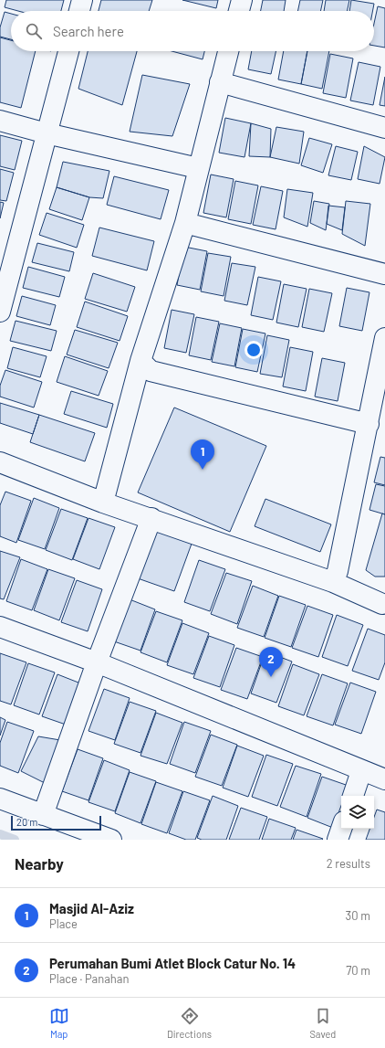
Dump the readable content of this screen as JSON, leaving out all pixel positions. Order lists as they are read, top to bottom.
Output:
{
  "scale_bar": "20 m",
  "page": {
    "search": "Search here",
    "pins": ["1", "2"],
    "scale": "20 m",
    "heading": ["Nearby", "2 results"],
    "list": [
      {
        "mark": "1",
        "name": "Masjid Al-Aziz",
        "note": "Place",
        "value": "30 m"
      },
      {
        "mark": "2",
        "name": "Perumahan Bumi Atlet Block Catur No. 14",
        "note": "Place · Panahan",
        "value": "70 m"
      }
    ],
    "nav": ["Map", "Directions", "Saved"]
  }
}
